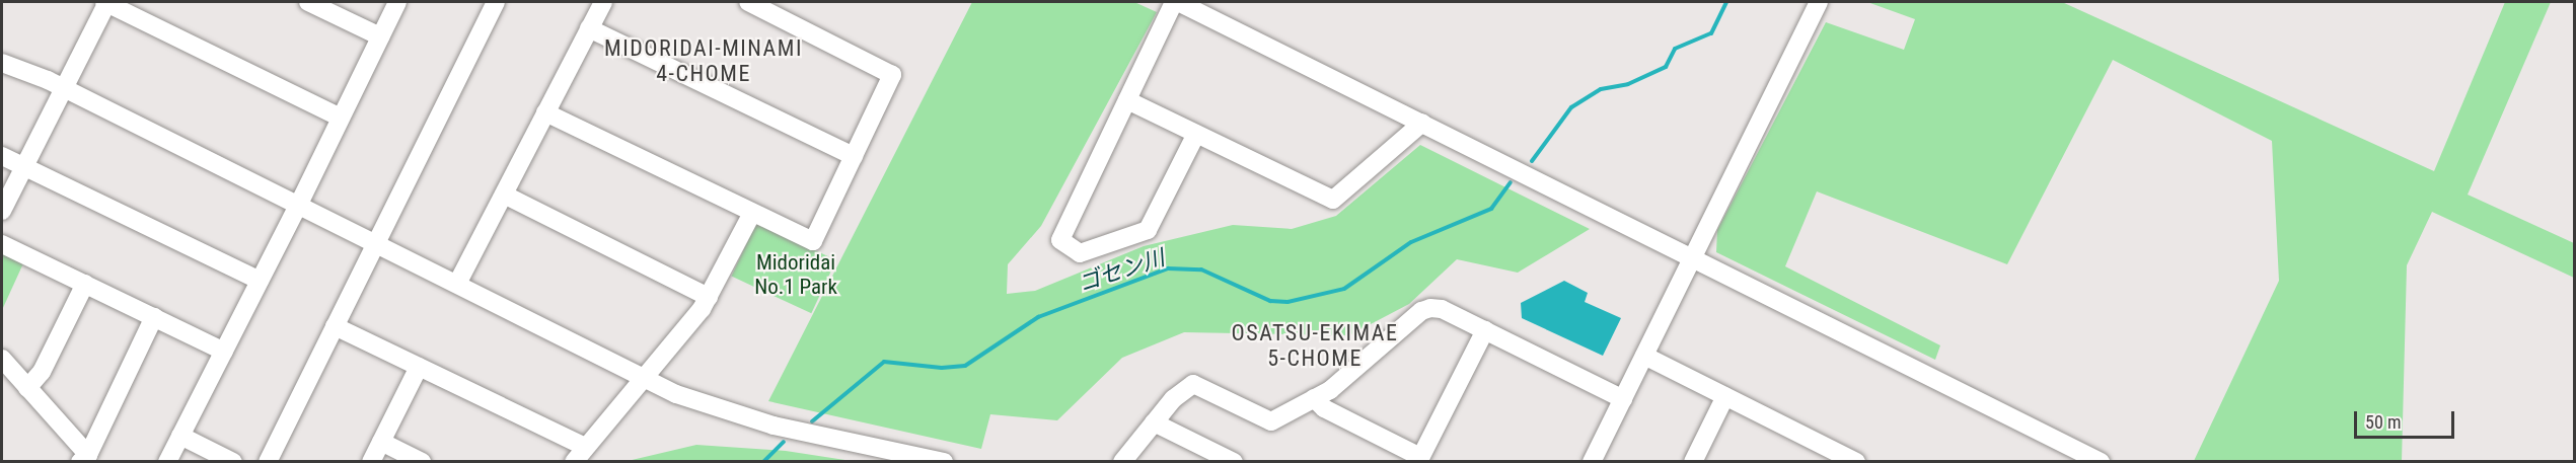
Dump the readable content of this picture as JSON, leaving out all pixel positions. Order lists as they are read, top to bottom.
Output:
{
  "districts": ["MIDORIDAI-MINAMI 4-CHOME", "OSATSU-EKIMAE 5-CHOME"],
  "water": ["ゴセン川"],
  "parks": ["Midoridai No.1 Park"],
  "scale_bar": "50 m"
}
